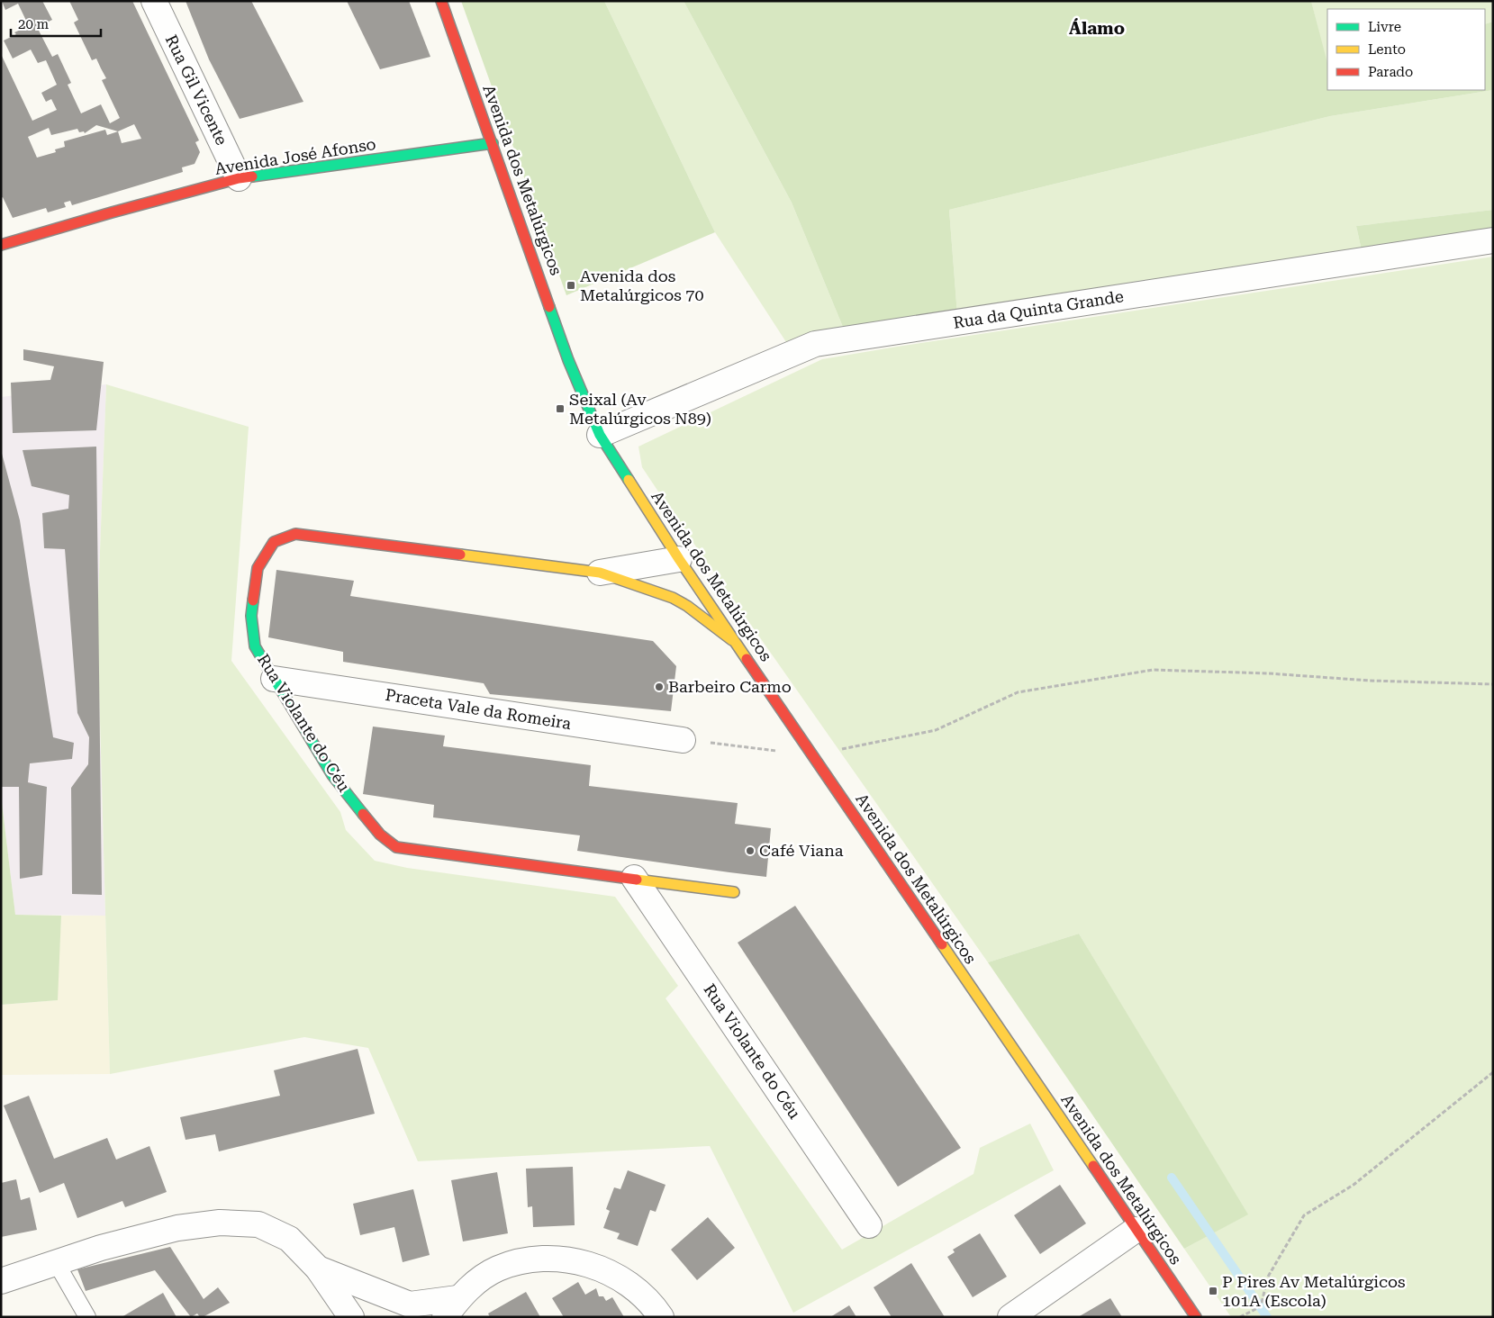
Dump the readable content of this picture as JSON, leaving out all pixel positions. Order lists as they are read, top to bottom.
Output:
{
  "streets": {
    "main road": ["Avenida José Afonso", "Avenida dos Metalúrgicos", "Rua Violante do Céu"],
    "street": ["Rua Gil Vicente", "Rua da Quinta Grande", "Praceta Vale da Romeira"]
  },
  "crossings": [
    ["Rua Gil Vicente", "Avenida José Afonso"],
    ["Avenida José Afonso", "Avenida dos Metalúrgicos"],
    ["Avenida dos Metalúrgicos", "Rua da Quinta Grande"],
    ["Avenida dos Metalúrgicos", "Rua Violante do Céu"],
    ["Praceta Vale da Romeira", "Rua Violante do Céu"]
  ],
  "districts": ["Álamo"],
  "places": {
    "transit": ["Avenida dos Metalúrgicos 70", "Seixal (Av Metalúrgicos N89)", "P Pires Av Metalúrgicos 101A (Escola)"],
    "other": ["Barbeiro Carmo", "Café Viana"]
  },
  "legend": ["Livre", "Lento", "Parado"],
  "scale_bar": "20 m"
}
